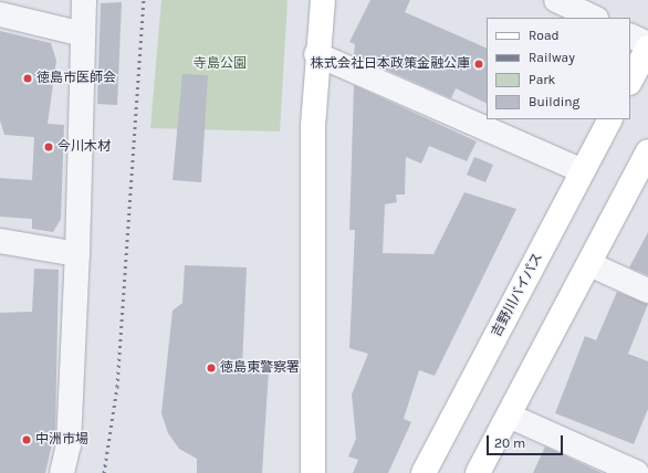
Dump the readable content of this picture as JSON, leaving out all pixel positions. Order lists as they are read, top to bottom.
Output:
{
  "streets": {
    "main road": ["吉野川バイパス"]
  },
  "parks": ["寺島公園"],
  "places": [
    "株式会社日本政策金融公庫",
    "徳島市医師会",
    "今川木材",
    "徳島東警察署",
    "中洲市場"
  ],
  "legend": [
    "Road",
    "Railway",
    "Park",
    "Building"
  ],
  "scale_bar": "20 m"
}
